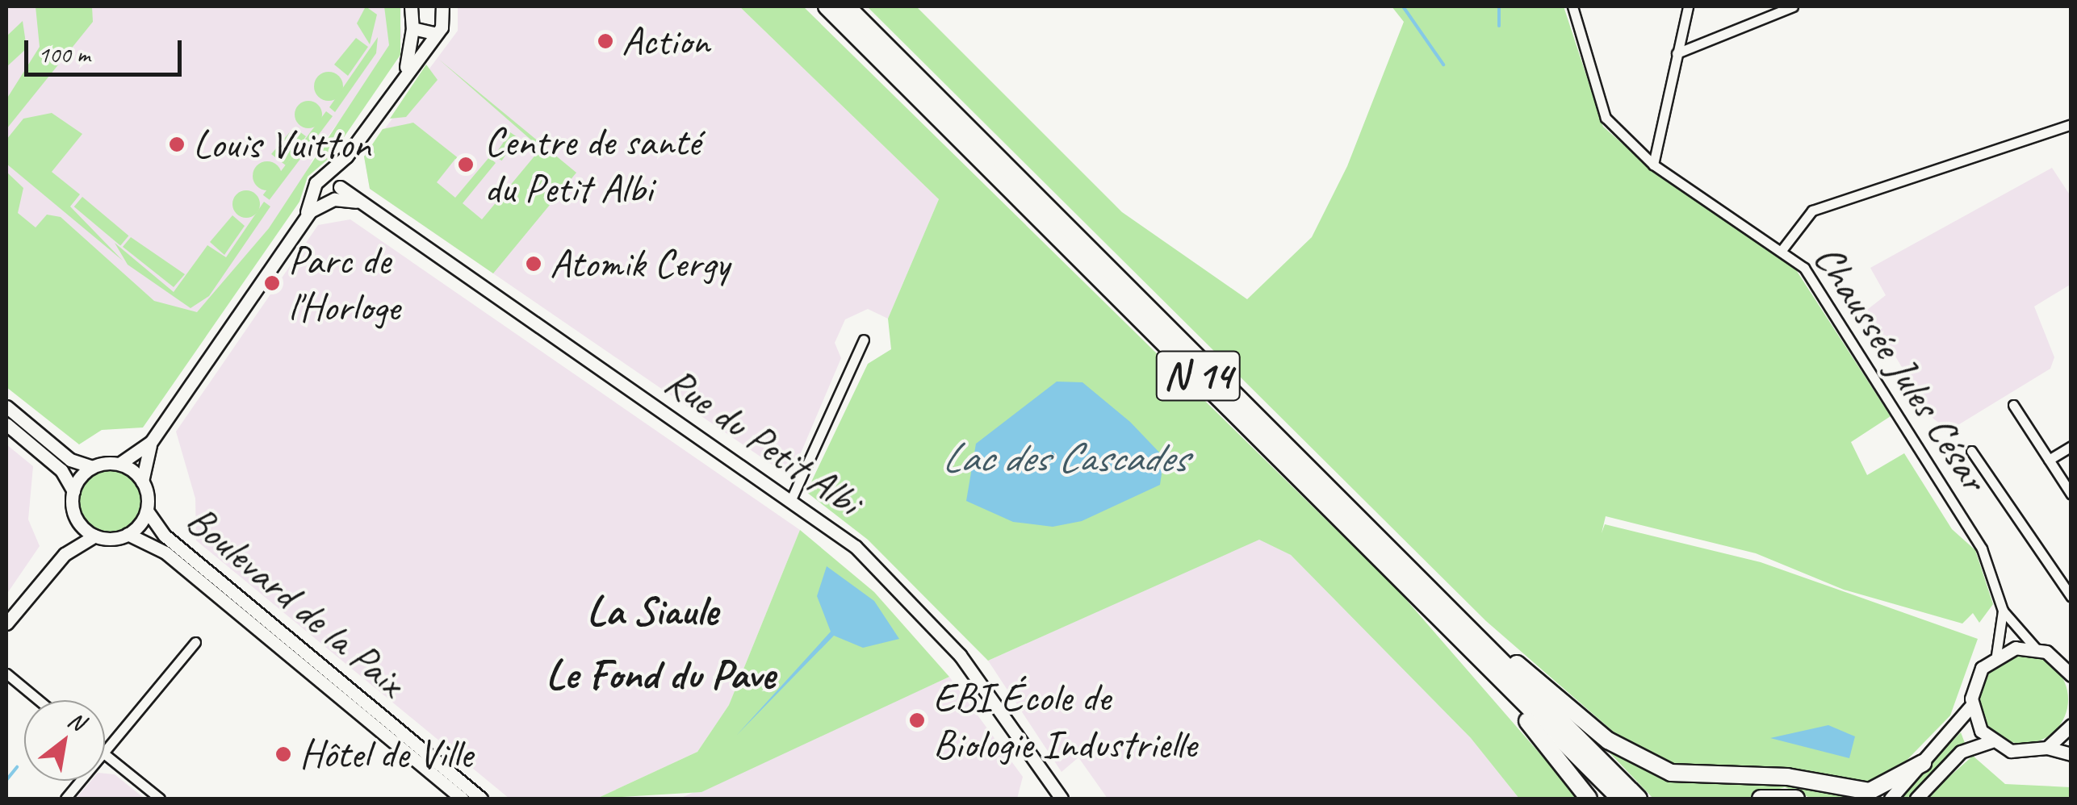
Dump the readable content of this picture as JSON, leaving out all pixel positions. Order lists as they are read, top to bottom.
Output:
{
  "streets": {
    "highway": ["N 14"],
    "street": ["Chaussée Jules César", "Rue du Petit Albi", "Boulevard de la Paix"]
  },
  "districts": ["La Siaule", "Le Fond du Pave"],
  "water": ["Lac des Cascades"],
  "places": [
    "Action",
    "Louis Vuitton",
    "Centre de santé du Petit Albi",
    "Atomik Cergy",
    "Parc de l'Horloge",
    "EBI École de Biologie Industrielle",
    "Hôtel de Ville"
  ],
  "scale_bar": "100 m",
  "north": "top right"
}
